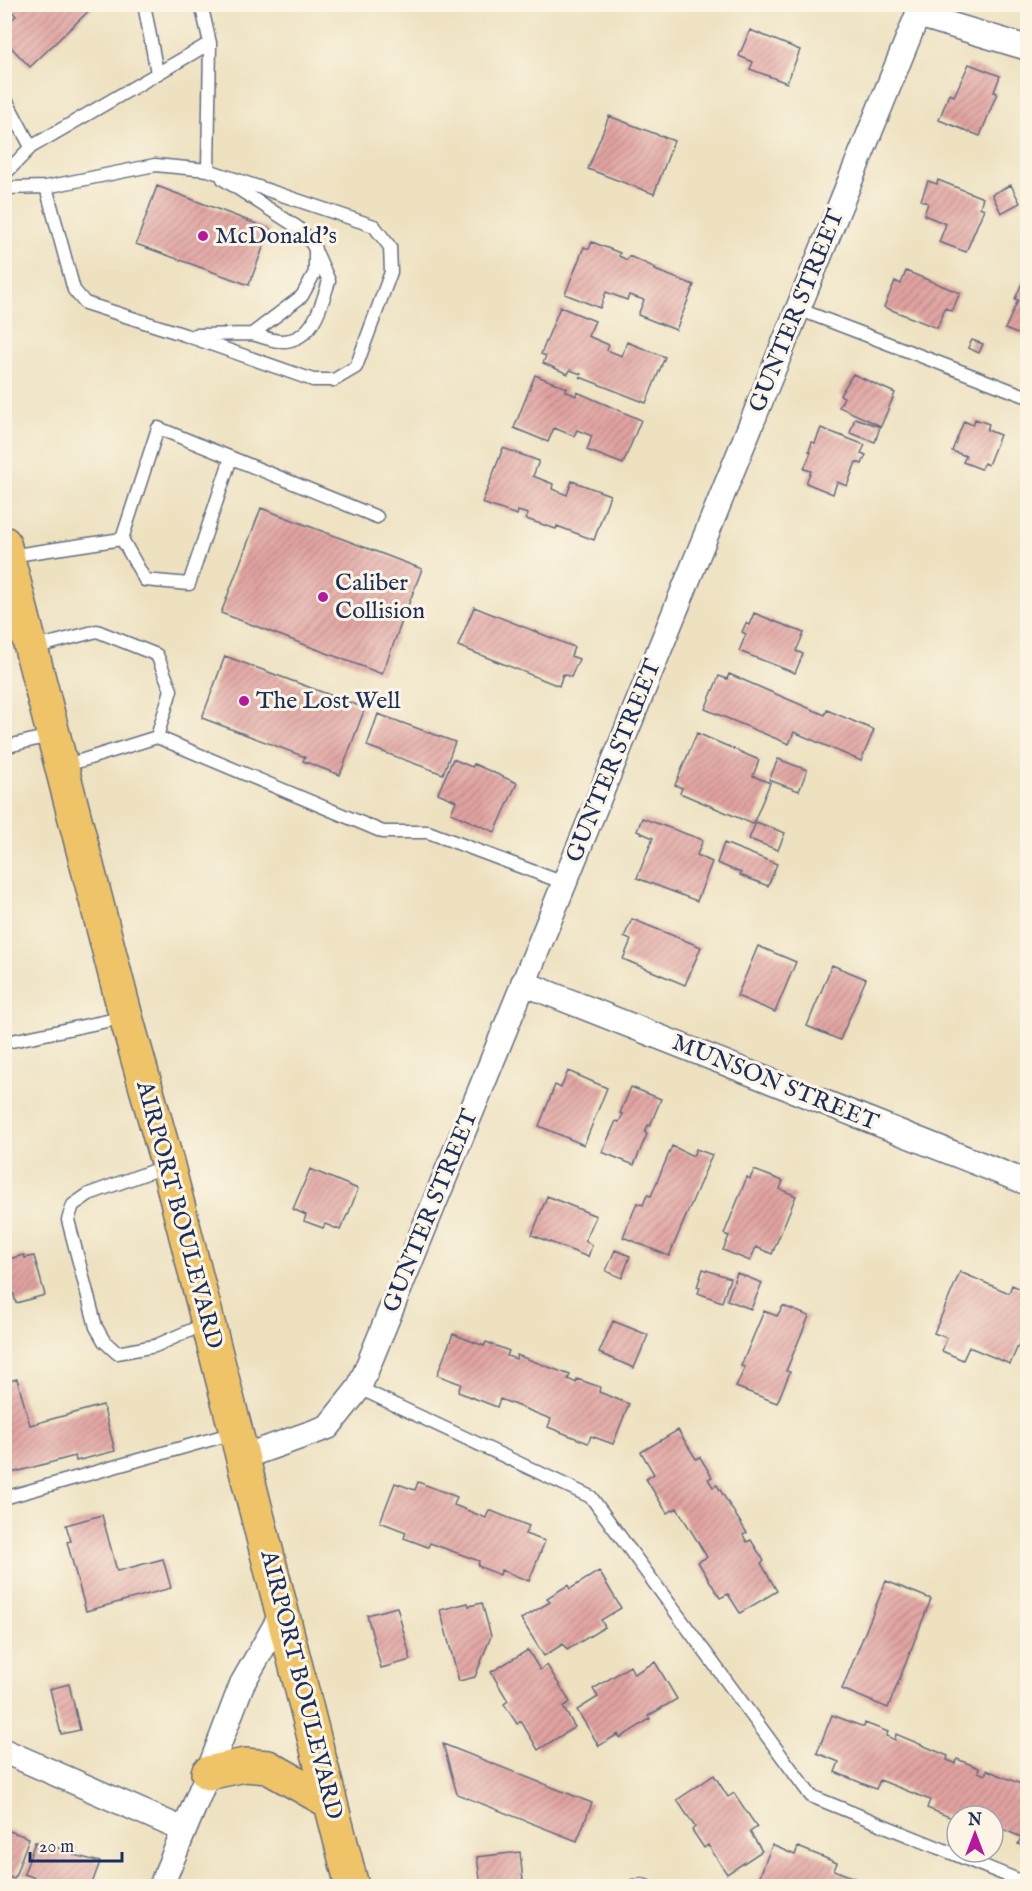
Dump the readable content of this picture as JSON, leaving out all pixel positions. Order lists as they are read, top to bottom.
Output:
{
  "streets": {
    "main road": ["AIRPORT BOULEVARD"],
    "street": ["GUNTER STREET", "MUNSON STREET"]
  },
  "crossings": [
    ["GUNTER STREET", "MUNSON STREET"],
    ["GUNTER STREET", "AIRPORT BOULEVARD"]
  ],
  "places": ["McDonald's", "Caliber Collision", "The Lost Well"],
  "scale_bar": "20 m",
  "north": "top"
}
